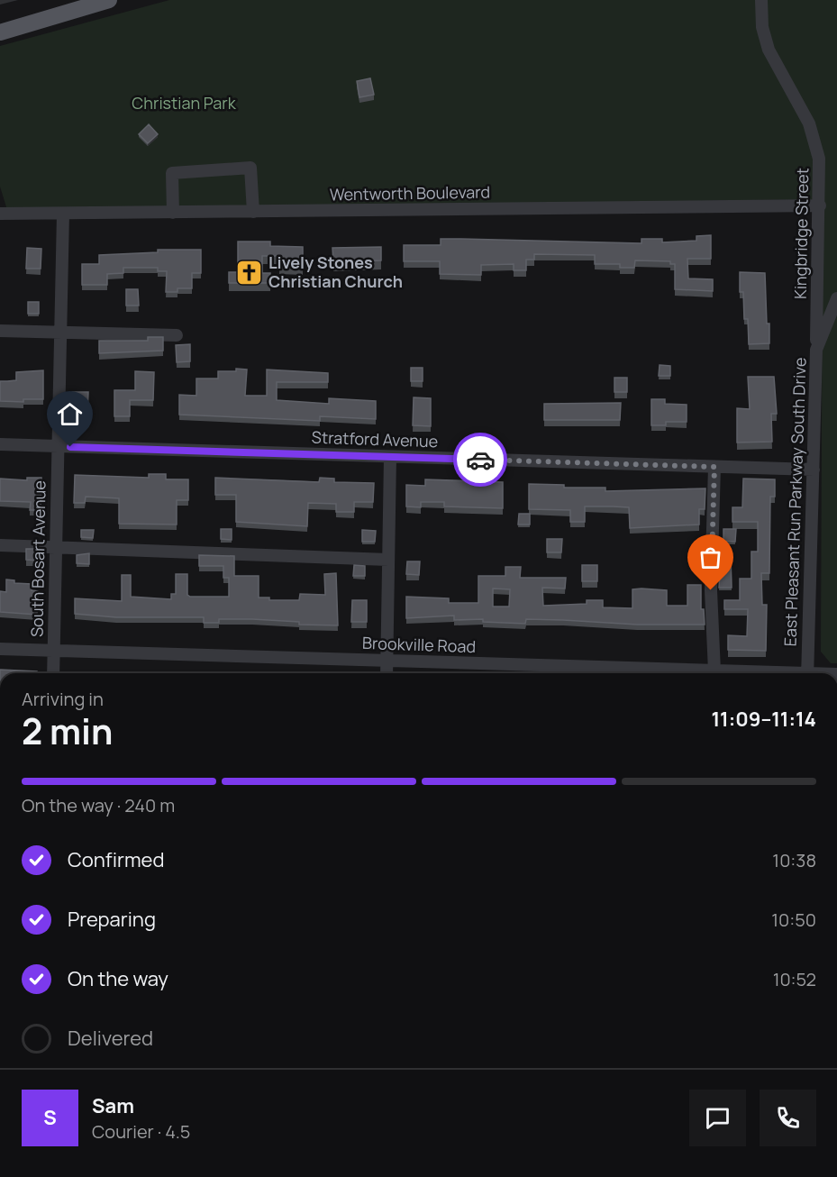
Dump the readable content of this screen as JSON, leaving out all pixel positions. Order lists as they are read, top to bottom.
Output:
{
  "streets": {
    "street": [
      "Wentworth Boulevard",
      "Kingbridge Street",
      "Stratford Avenue",
      "East Pleasant Run Parkway South Drive",
      "South Bosart Avenue",
      "Brookville Road"
    ]
  },
  "crossings": [
    ["Wentworth Boulevard", "Kingbridge Street"],
    ["Wentworth Boulevard", "South Bosart Avenue"],
    ["Kingbridge Street", "East Pleasant Run Parkway South Drive"],
    ["Stratford Avenue", "East Pleasant Run Parkway South Drive"],
    ["Stratford Avenue", "South Bosart Avenue"],
    ["South Bosart Avenue", "Brookville Road"]
  ],
  "parks": ["Christian Park"],
  "places": {
    "church": ["Lively Stones Christian Church"]
  },
  "page": {
    "heading": ["2 min", "Arriving in", "11:09–11:14"],
    "panel": ["Sam", "Courier · 4.5"],
    "bar": "On the way · 240 m",
    "list": [
      ["Confirmed", "10:38"],
      ["Preparing", "10:50"],
      ["On the way", "10:52"],
      "Delivered"
    ],
    "round": "S"
  }
}
